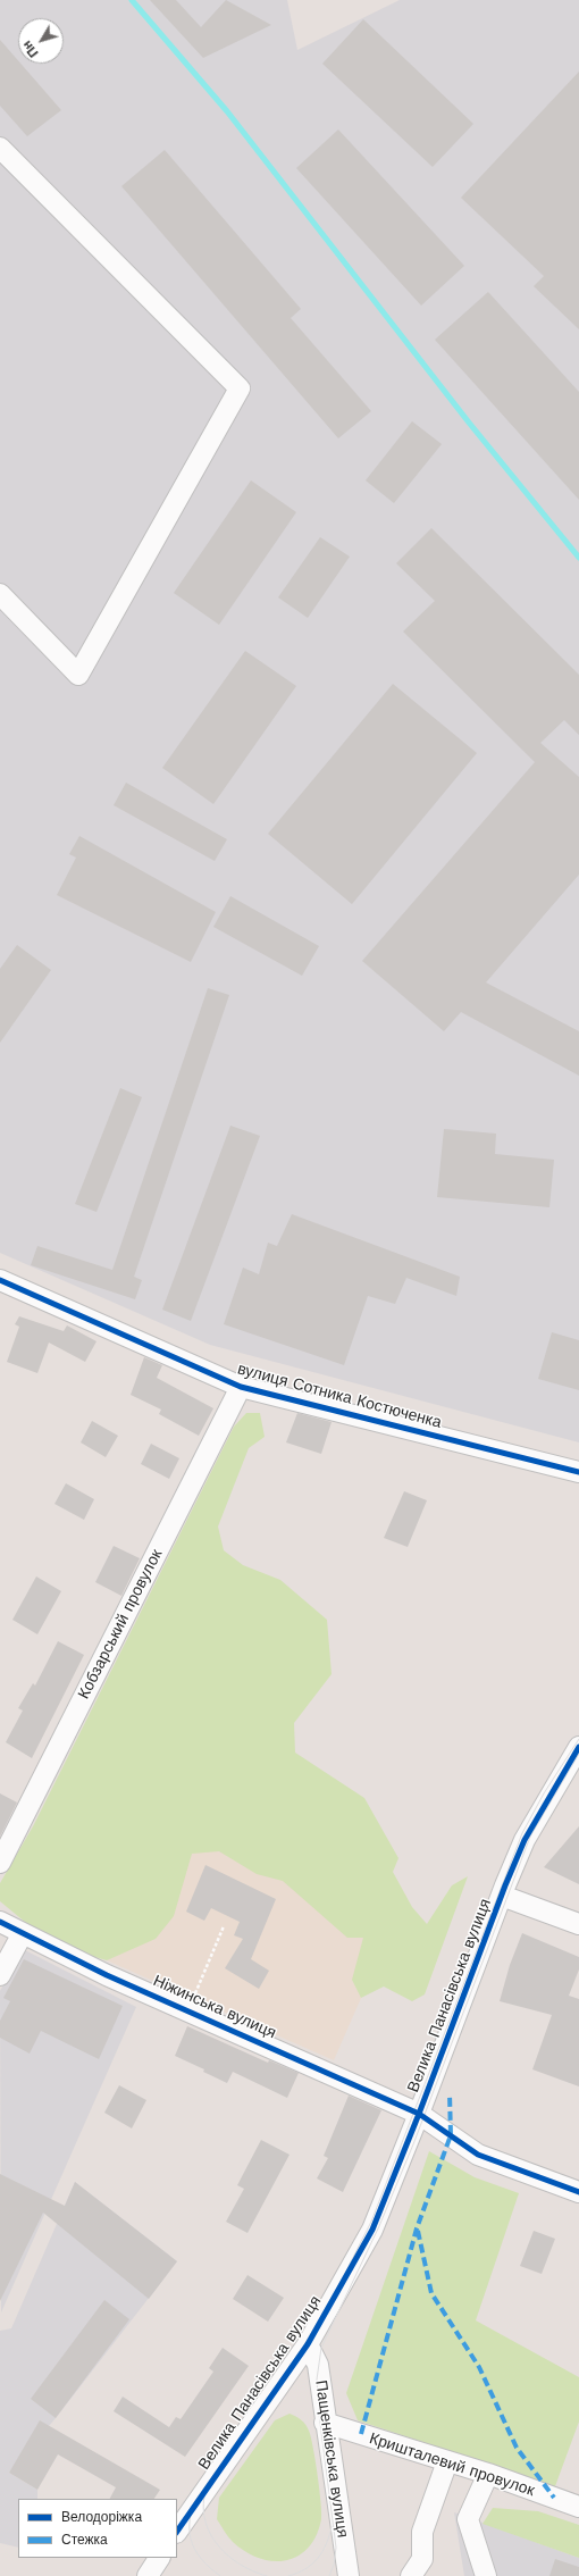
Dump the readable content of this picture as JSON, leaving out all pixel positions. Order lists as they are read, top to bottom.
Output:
{
  "streets": {
    "street": [
      "вулиця Сотника Костюченка",
      "Кобзарський провулок",
      "Велика Панасівська вулиця",
      "Ніжинська вулиця",
      "Пащенківська вулиця",
      "Кришталевий провулок"
    ]
  },
  "crossings": [
    ["вулиця Сотника Костюченка", "Кобзарський провулок"],
    ["Велика Панасівська вулиця", "Ніжинська вулиця"],
    ["Велика Панасівська вулиця", "Пащенківська вулиця"],
    ["Пащенківська вулиця", "Кришталевий провулок"]
  ],
  "legend": ["Велодоріжка", "Стежка"],
  "north": "bottom left"
}
